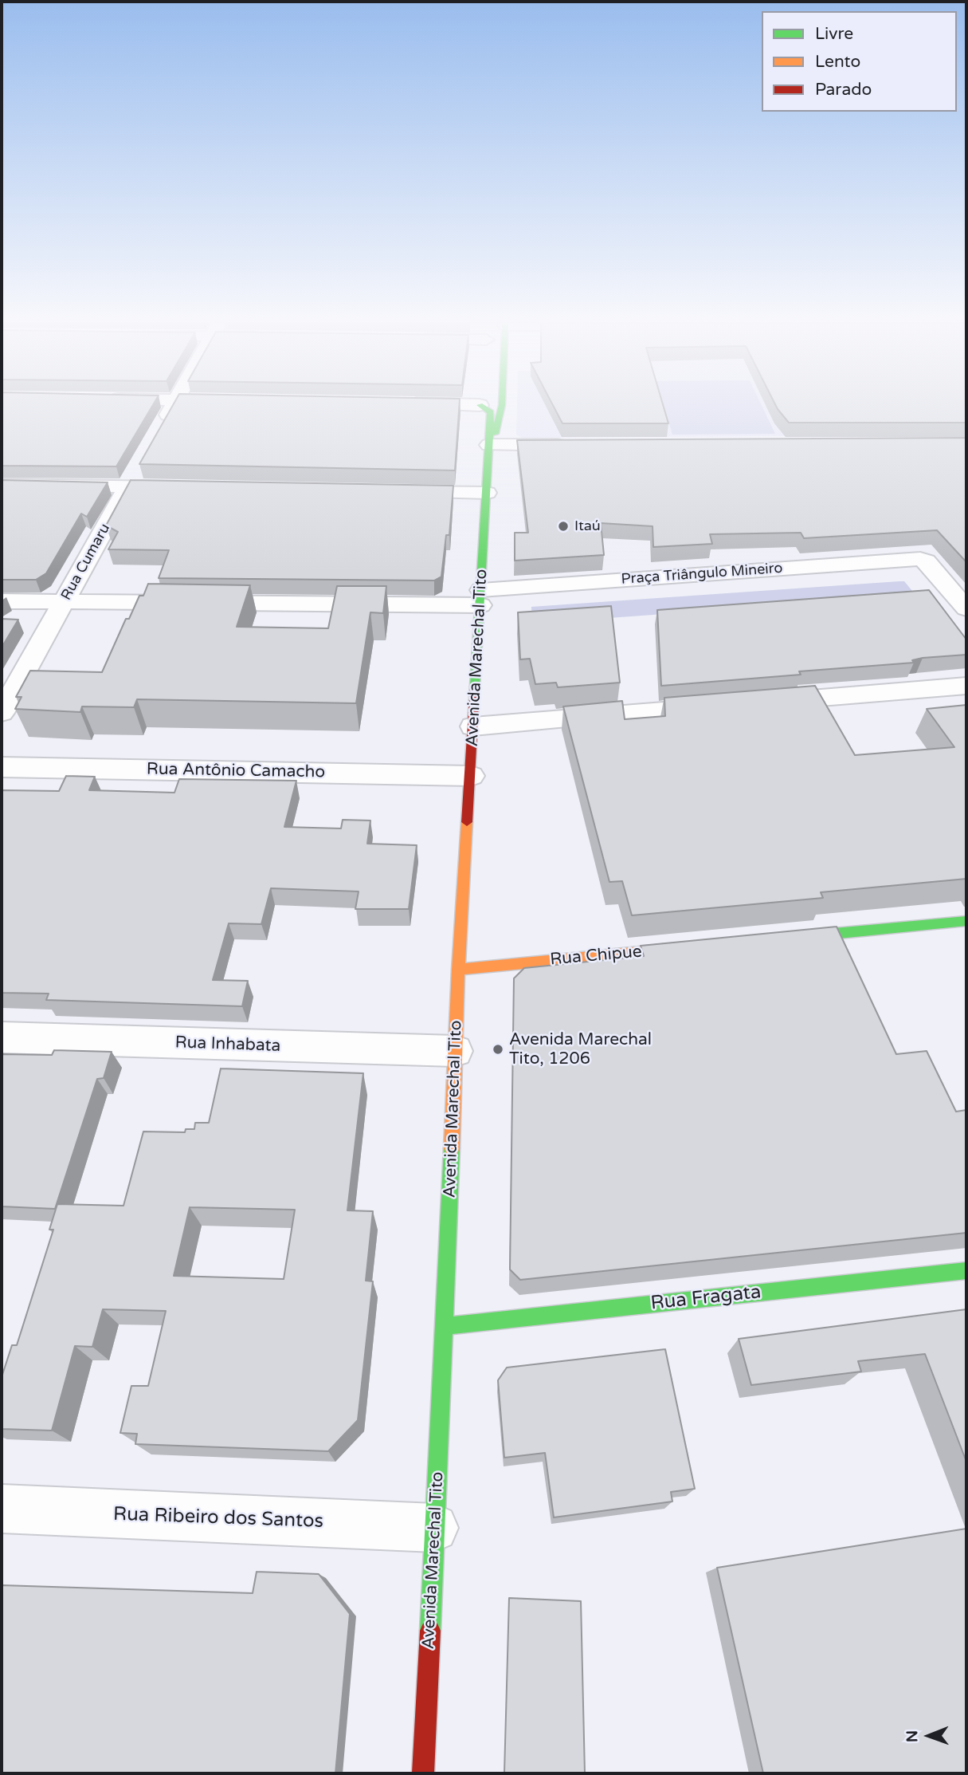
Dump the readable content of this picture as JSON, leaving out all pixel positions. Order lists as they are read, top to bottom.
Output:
{
  "streets": {
    "main road": ["Avenida Marechal Tito", "Rua Chipue", "Rua Fragata"],
    "street": [
      "Rua Cumaru",
      "Praça Triângulo Mineiro",
      "Rua Antônio Camacho",
      "Rua Inhabata",
      "Rua Ribeiro dos Santos"
    ]
  },
  "crossings": [
    ["Rua Cumaru", "Praça Triângulo Mineiro"],
    ["Praça Triângulo Mineiro", "Avenida Marechal Tito"],
    ["Avenida Marechal Tito", "Rua Antônio Camacho"],
    ["Avenida Marechal Tito", "Rua Chipue"],
    ["Avenida Marechal Tito", "Rua Inhabata"],
    ["Avenida Marechal Tito", "Rua Fragata"],
    ["Avenida Marechal Tito", "Rua Ribeiro dos Santos"]
  ],
  "places": ["Itaú", "Avenida Marechal Tito, 1206"],
  "legend": ["Livre", "Lento", "Parado"],
  "north": "left"
}
